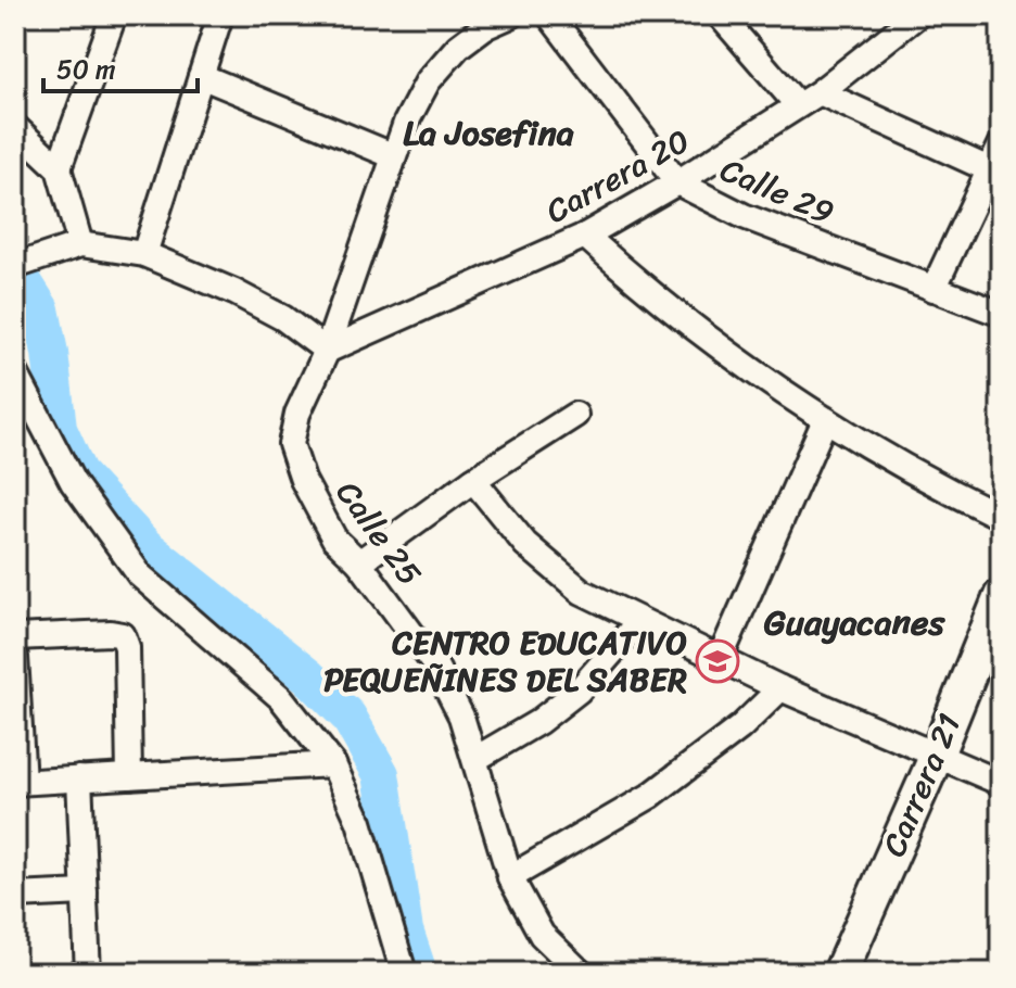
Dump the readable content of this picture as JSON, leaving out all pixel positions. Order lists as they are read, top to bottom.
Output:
{
  "streets": {
    "street": [
      "Carrera 20",
      "Calle 29",
      "Calle 25",
      "Carrera 21"
    ]
  },
  "crossings": [
    ["Carrera 20", "Calle 29"],
    ["Carrera 20", "Calle 25"]
  ],
  "districts": ["La Josefina", "Guayacanes"],
  "places": {
    "school or university": ["CENTRO EDUCATIVO PEQUEÑINES DEL SABER"]
  },
  "scale_bar": "50 m"
}
